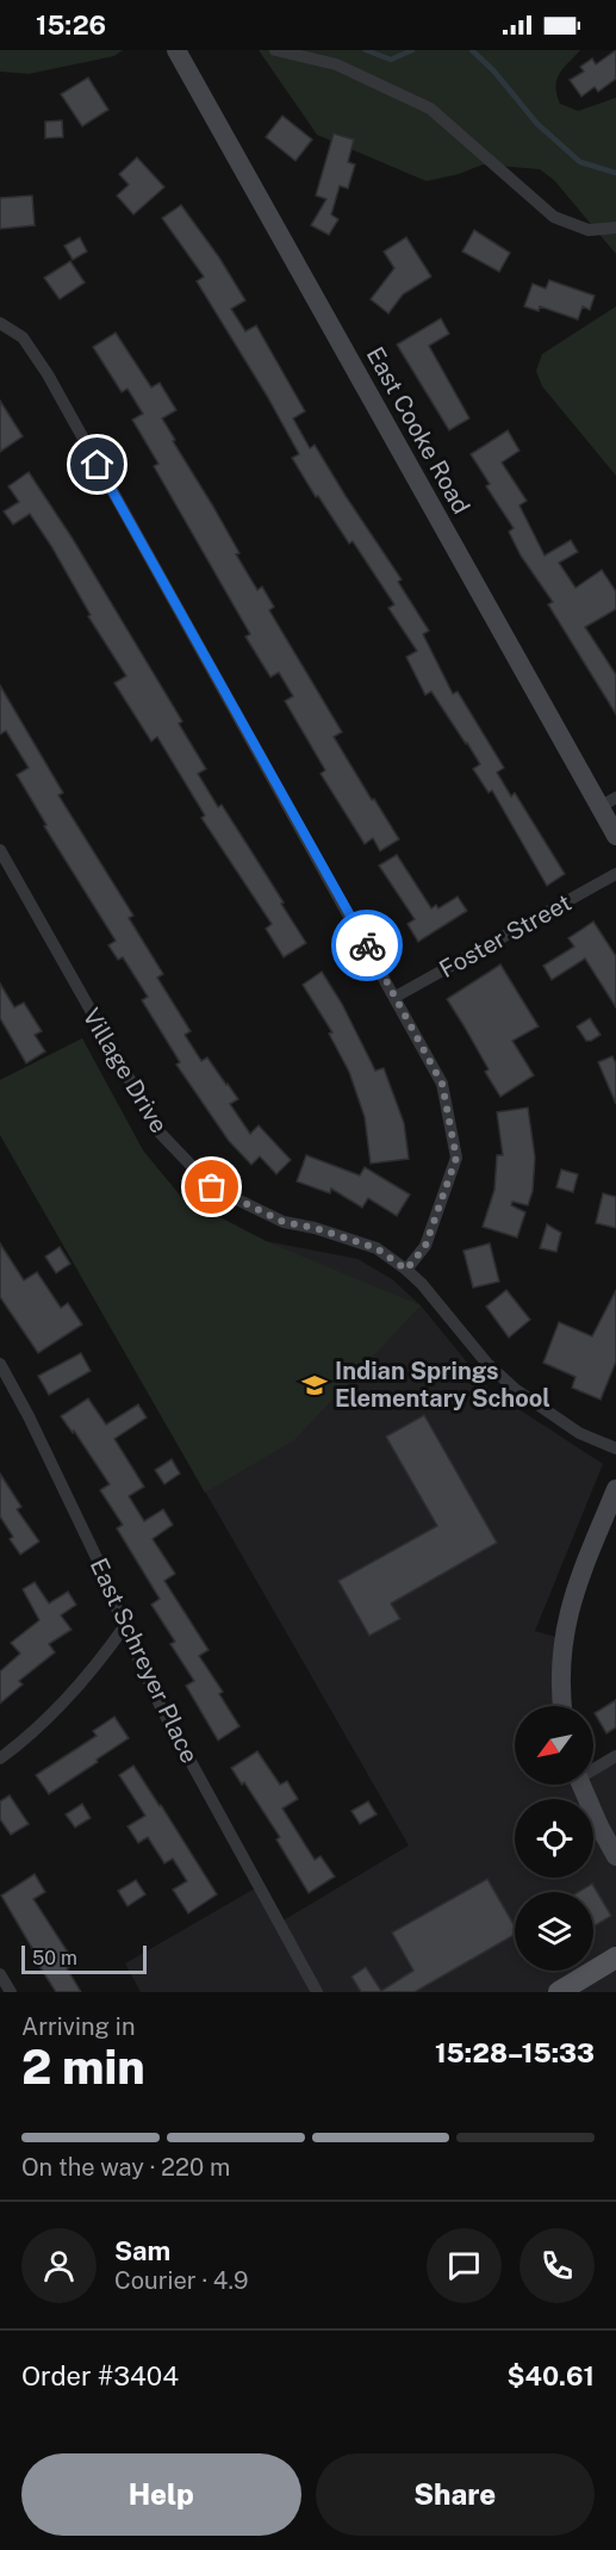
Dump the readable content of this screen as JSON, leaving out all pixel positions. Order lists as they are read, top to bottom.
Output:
{
  "streets": {
    "main road": ["East Cooke Road"],
    "street": ["Foster Street", "Village Drive", "East Schreyer Place"]
  },
  "places": {
    "school or university": ["Indian Springs Elementary School"]
  },
  "scale_bar": "50 m",
  "north": "bottom left",
  "page": {
    "status": "15:26",
    "scale": "50 m",
    "heading": ["2 min", "Arriving in", "15:28–15:33"],
    "panel": [
      "Sam",
      "Courier · 4.9",
      "Order #3404",
      "$40.61"
    ],
    "bar": "On the way · 220 m",
    "buttons": ["Help", "Share"]
  }
}
